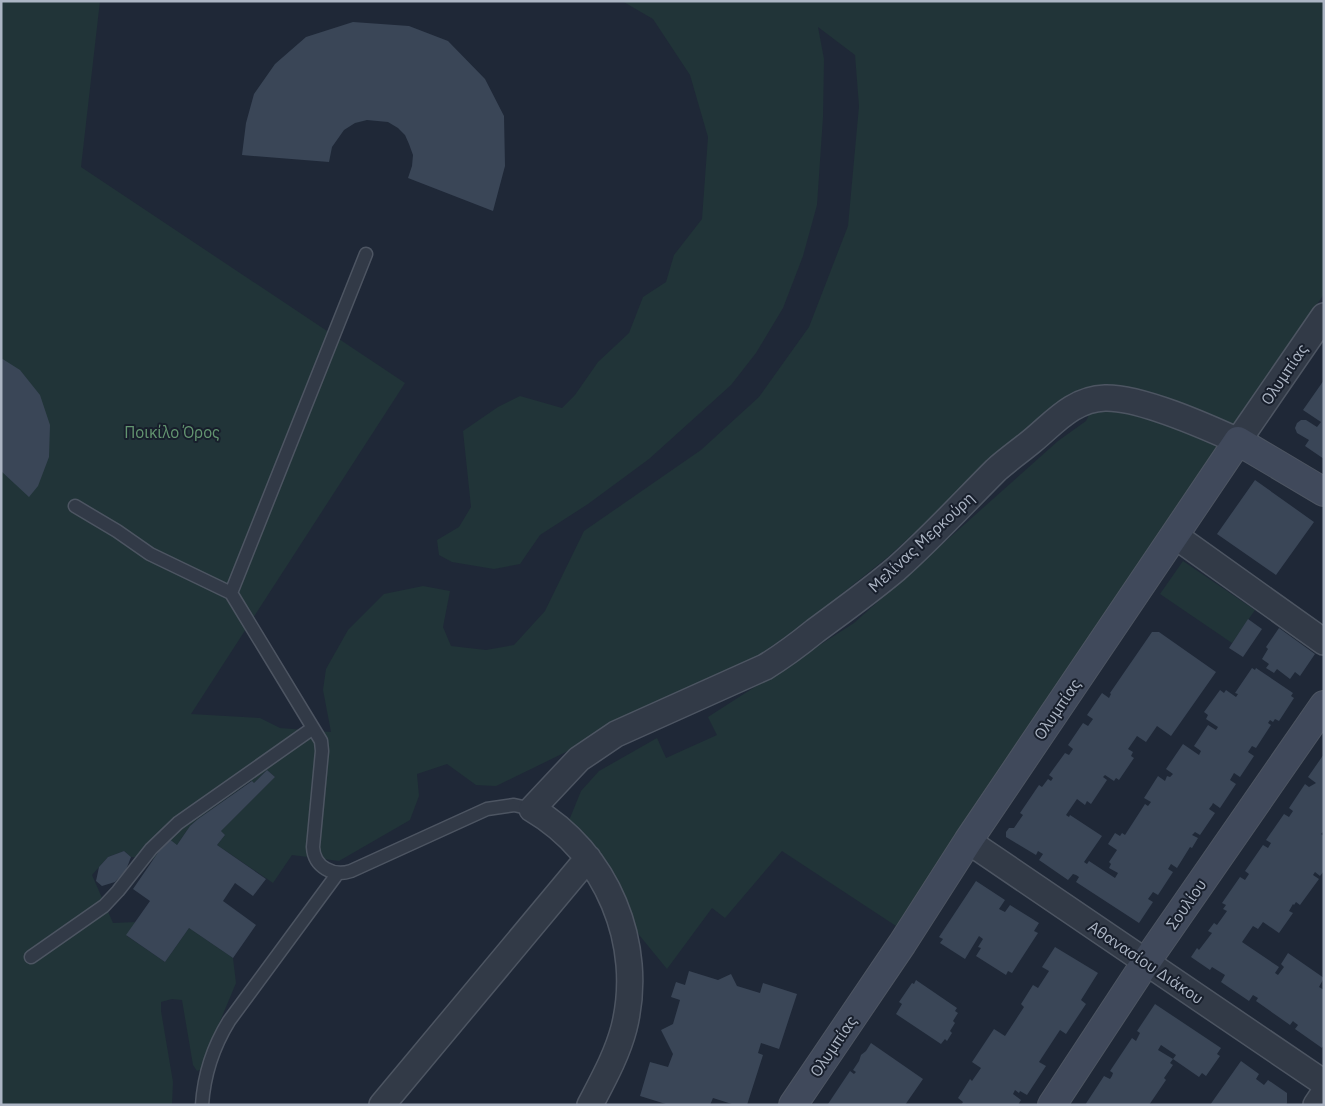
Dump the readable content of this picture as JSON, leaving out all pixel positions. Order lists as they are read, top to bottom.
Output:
{
  "streets": {
    "street": [
      "Ολυμπίας",
      "Μελίνας Μερκούρη",
      "Σουλίου",
      "Αθανασίου Διάκου"
    ]
  },
  "crossings": [
    ["Ολυμπίας", "Μελίνας Μερκούρη"],
    ["Ολυμπίας", "Αθανασίου Διάκου"],
    ["Σουλίου", "Αθανασίου Διάκου"]
  ],
  "parks": ["Ποικίλο Όρος"]
}
